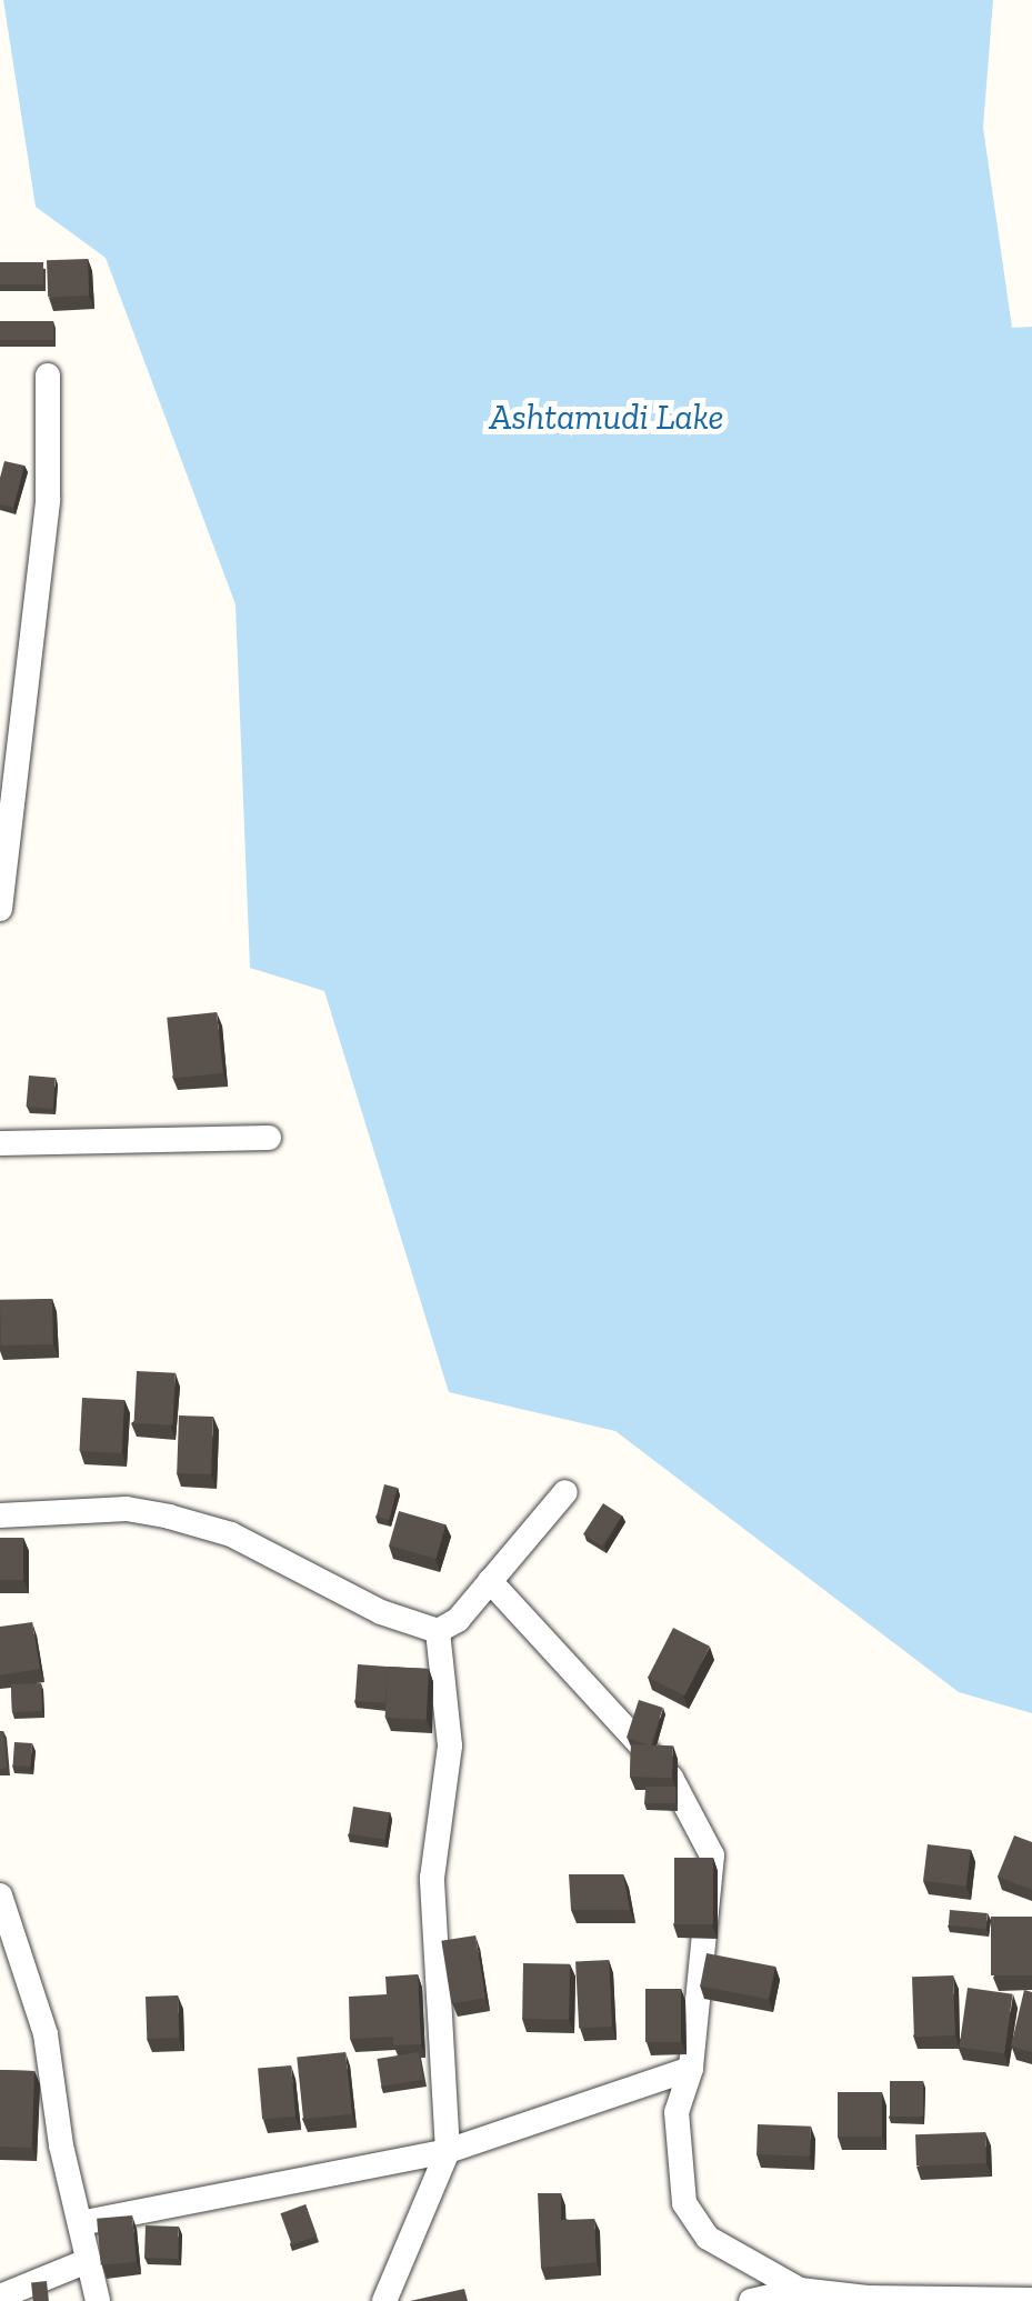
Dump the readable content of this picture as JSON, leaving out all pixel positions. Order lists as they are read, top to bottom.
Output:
{
  "water": ["Ashtamudi Lake"]
}
